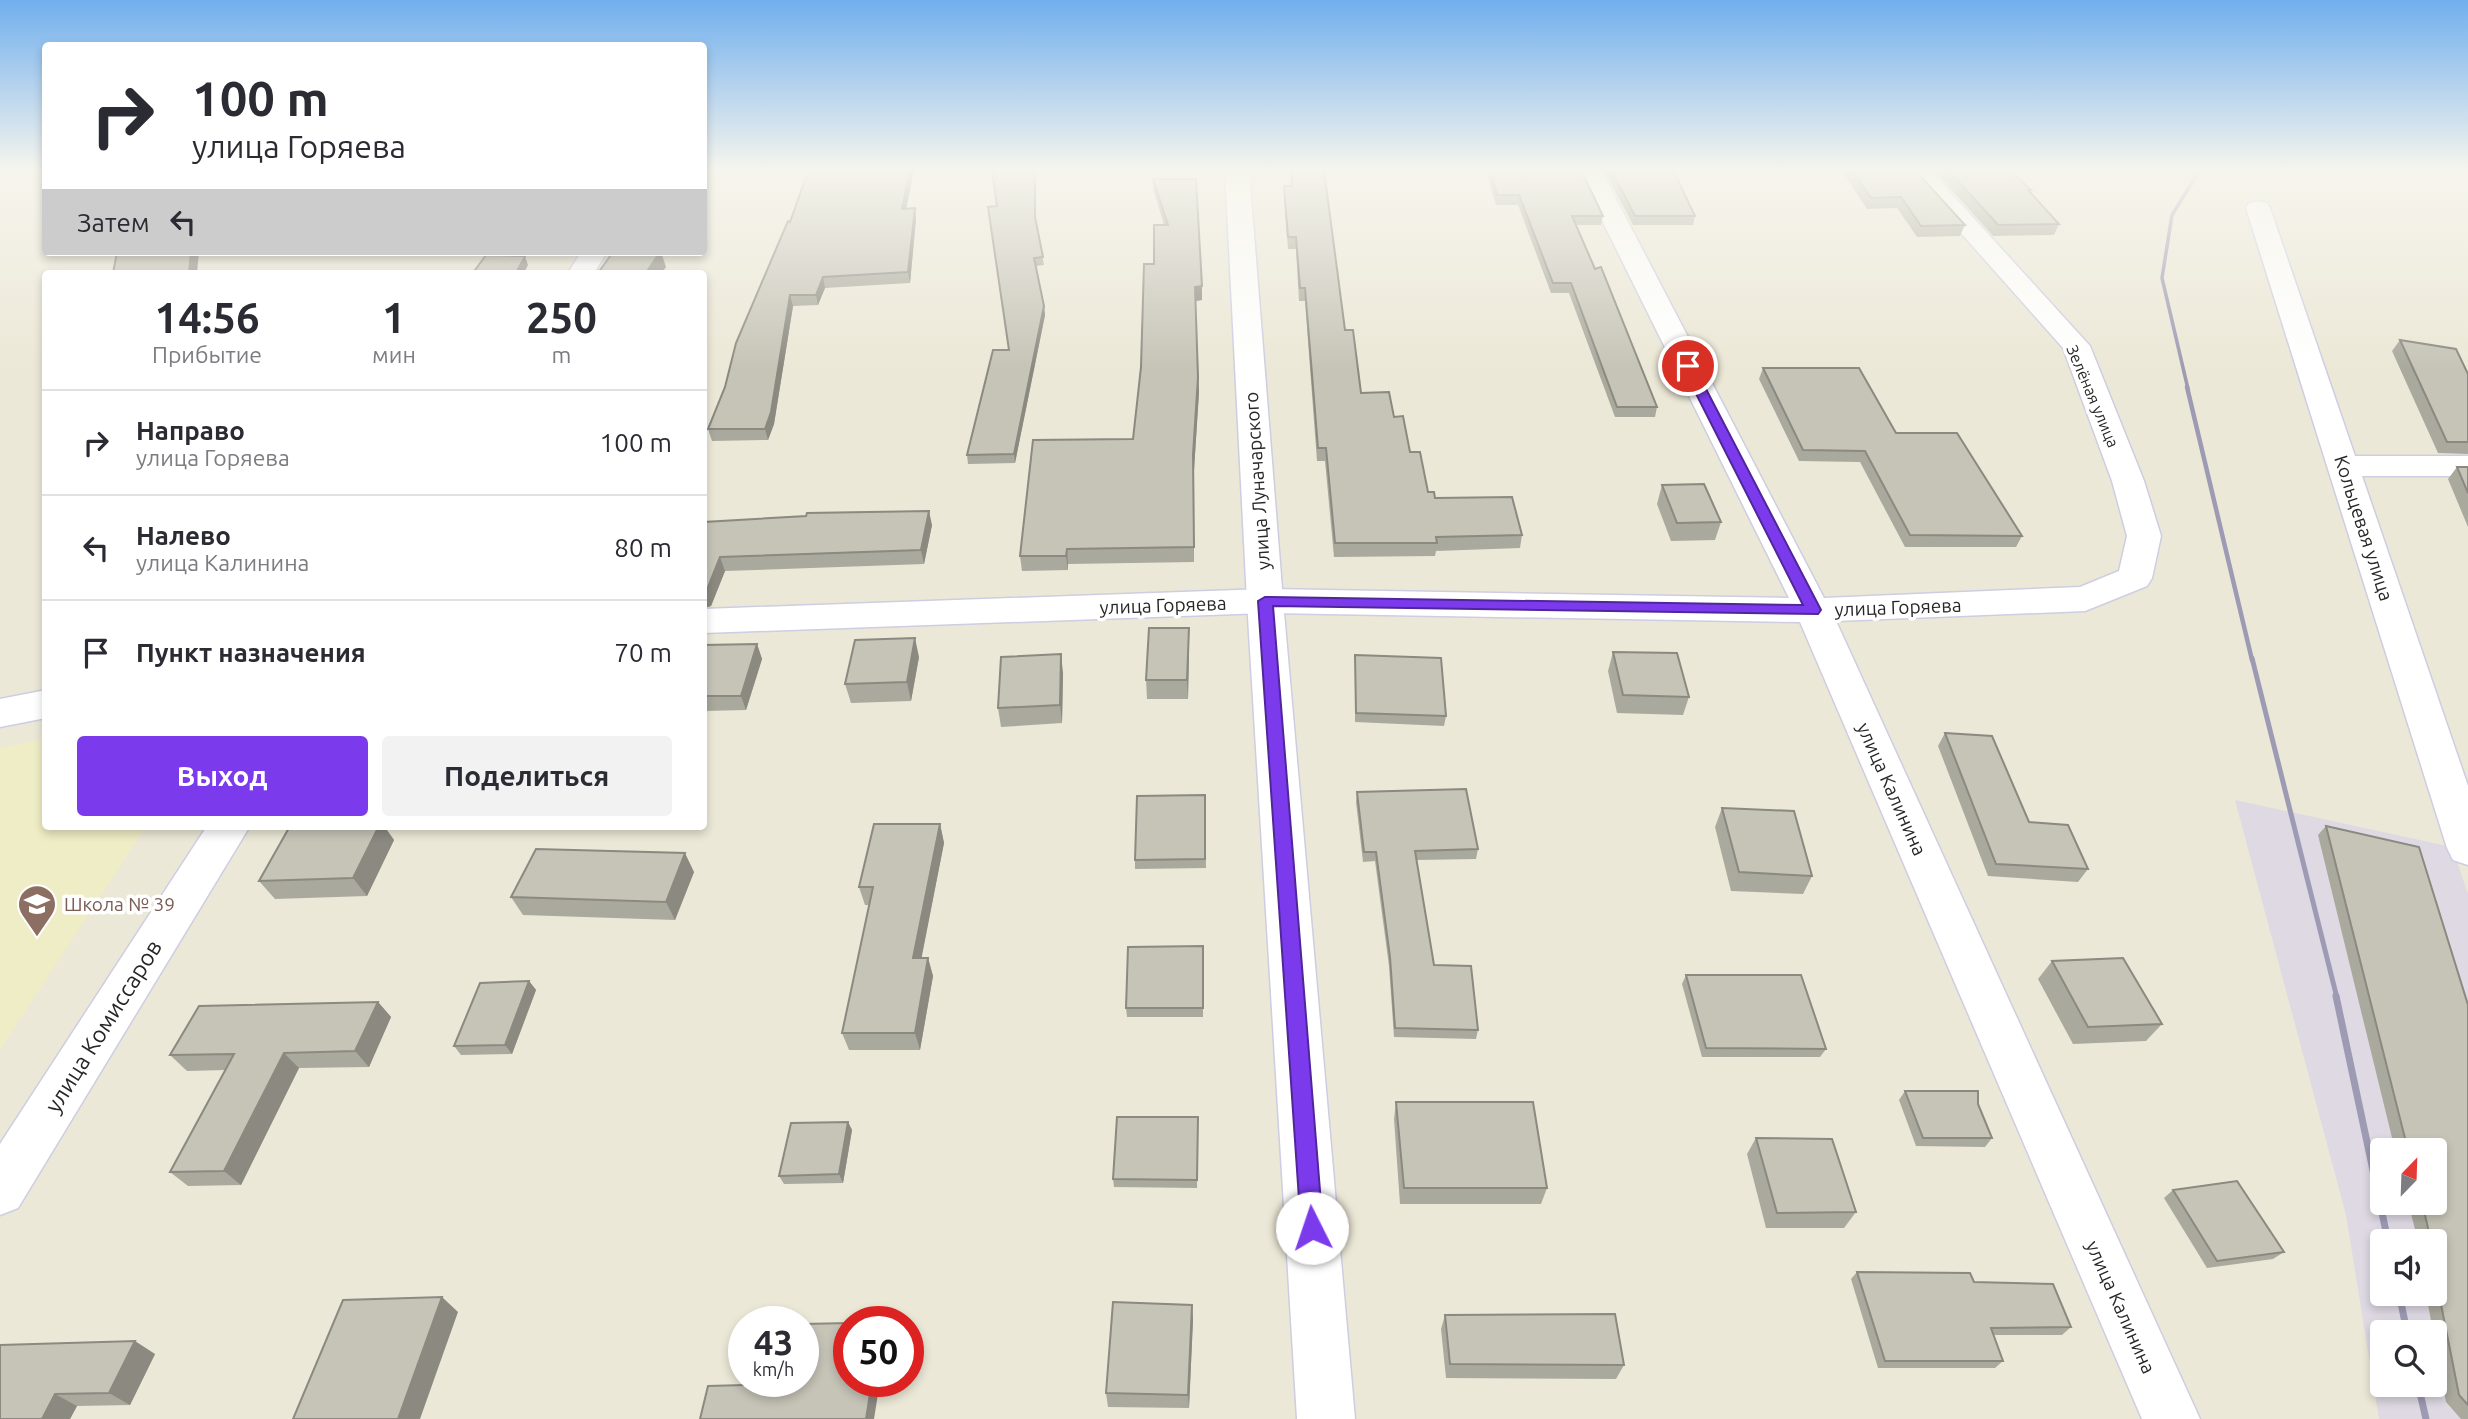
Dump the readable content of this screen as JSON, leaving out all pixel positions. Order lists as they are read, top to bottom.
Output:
{
  "streets": {
    "street": [
      "Зелёная улица",
      "улица Луначарского",
      "Кольцевая улица",
      "улица Горяева",
      "улица Калинина",
      "улица Комиссаров"
    ]
  },
  "crossings": [
    ["Зелёная улица", "улица Горяева"],
    ["улица Луначарского", "улица Горяева"],
    ["улица Горяева", "улица Калинина"]
  ],
  "places": {
    "school or university": ["Школа № 39"]
  },
  "north": "top right",
  "page": {
    "turn": ["100 m", "улица Горяева"],
    "then": "Затем",
    "eta": [
      "14:56",
      "Прибытие",
      "1",
      "мин",
      "250",
      "m"
    ],
    "list": [
      {
        "name": "Направо",
        "note": "улица Горяева",
        "value": "100 m"
      },
      {
        "name": "Налево",
        "note": "улица Калинина",
        "value": "80 m"
      },
      {
        "name": "Пункт назначения",
        "value": "70 m"
      }
    ],
    "buttons": ["Выход", "Поделиться"],
    "speed": "43 km/h",
    "limit": "50"
  }
}
